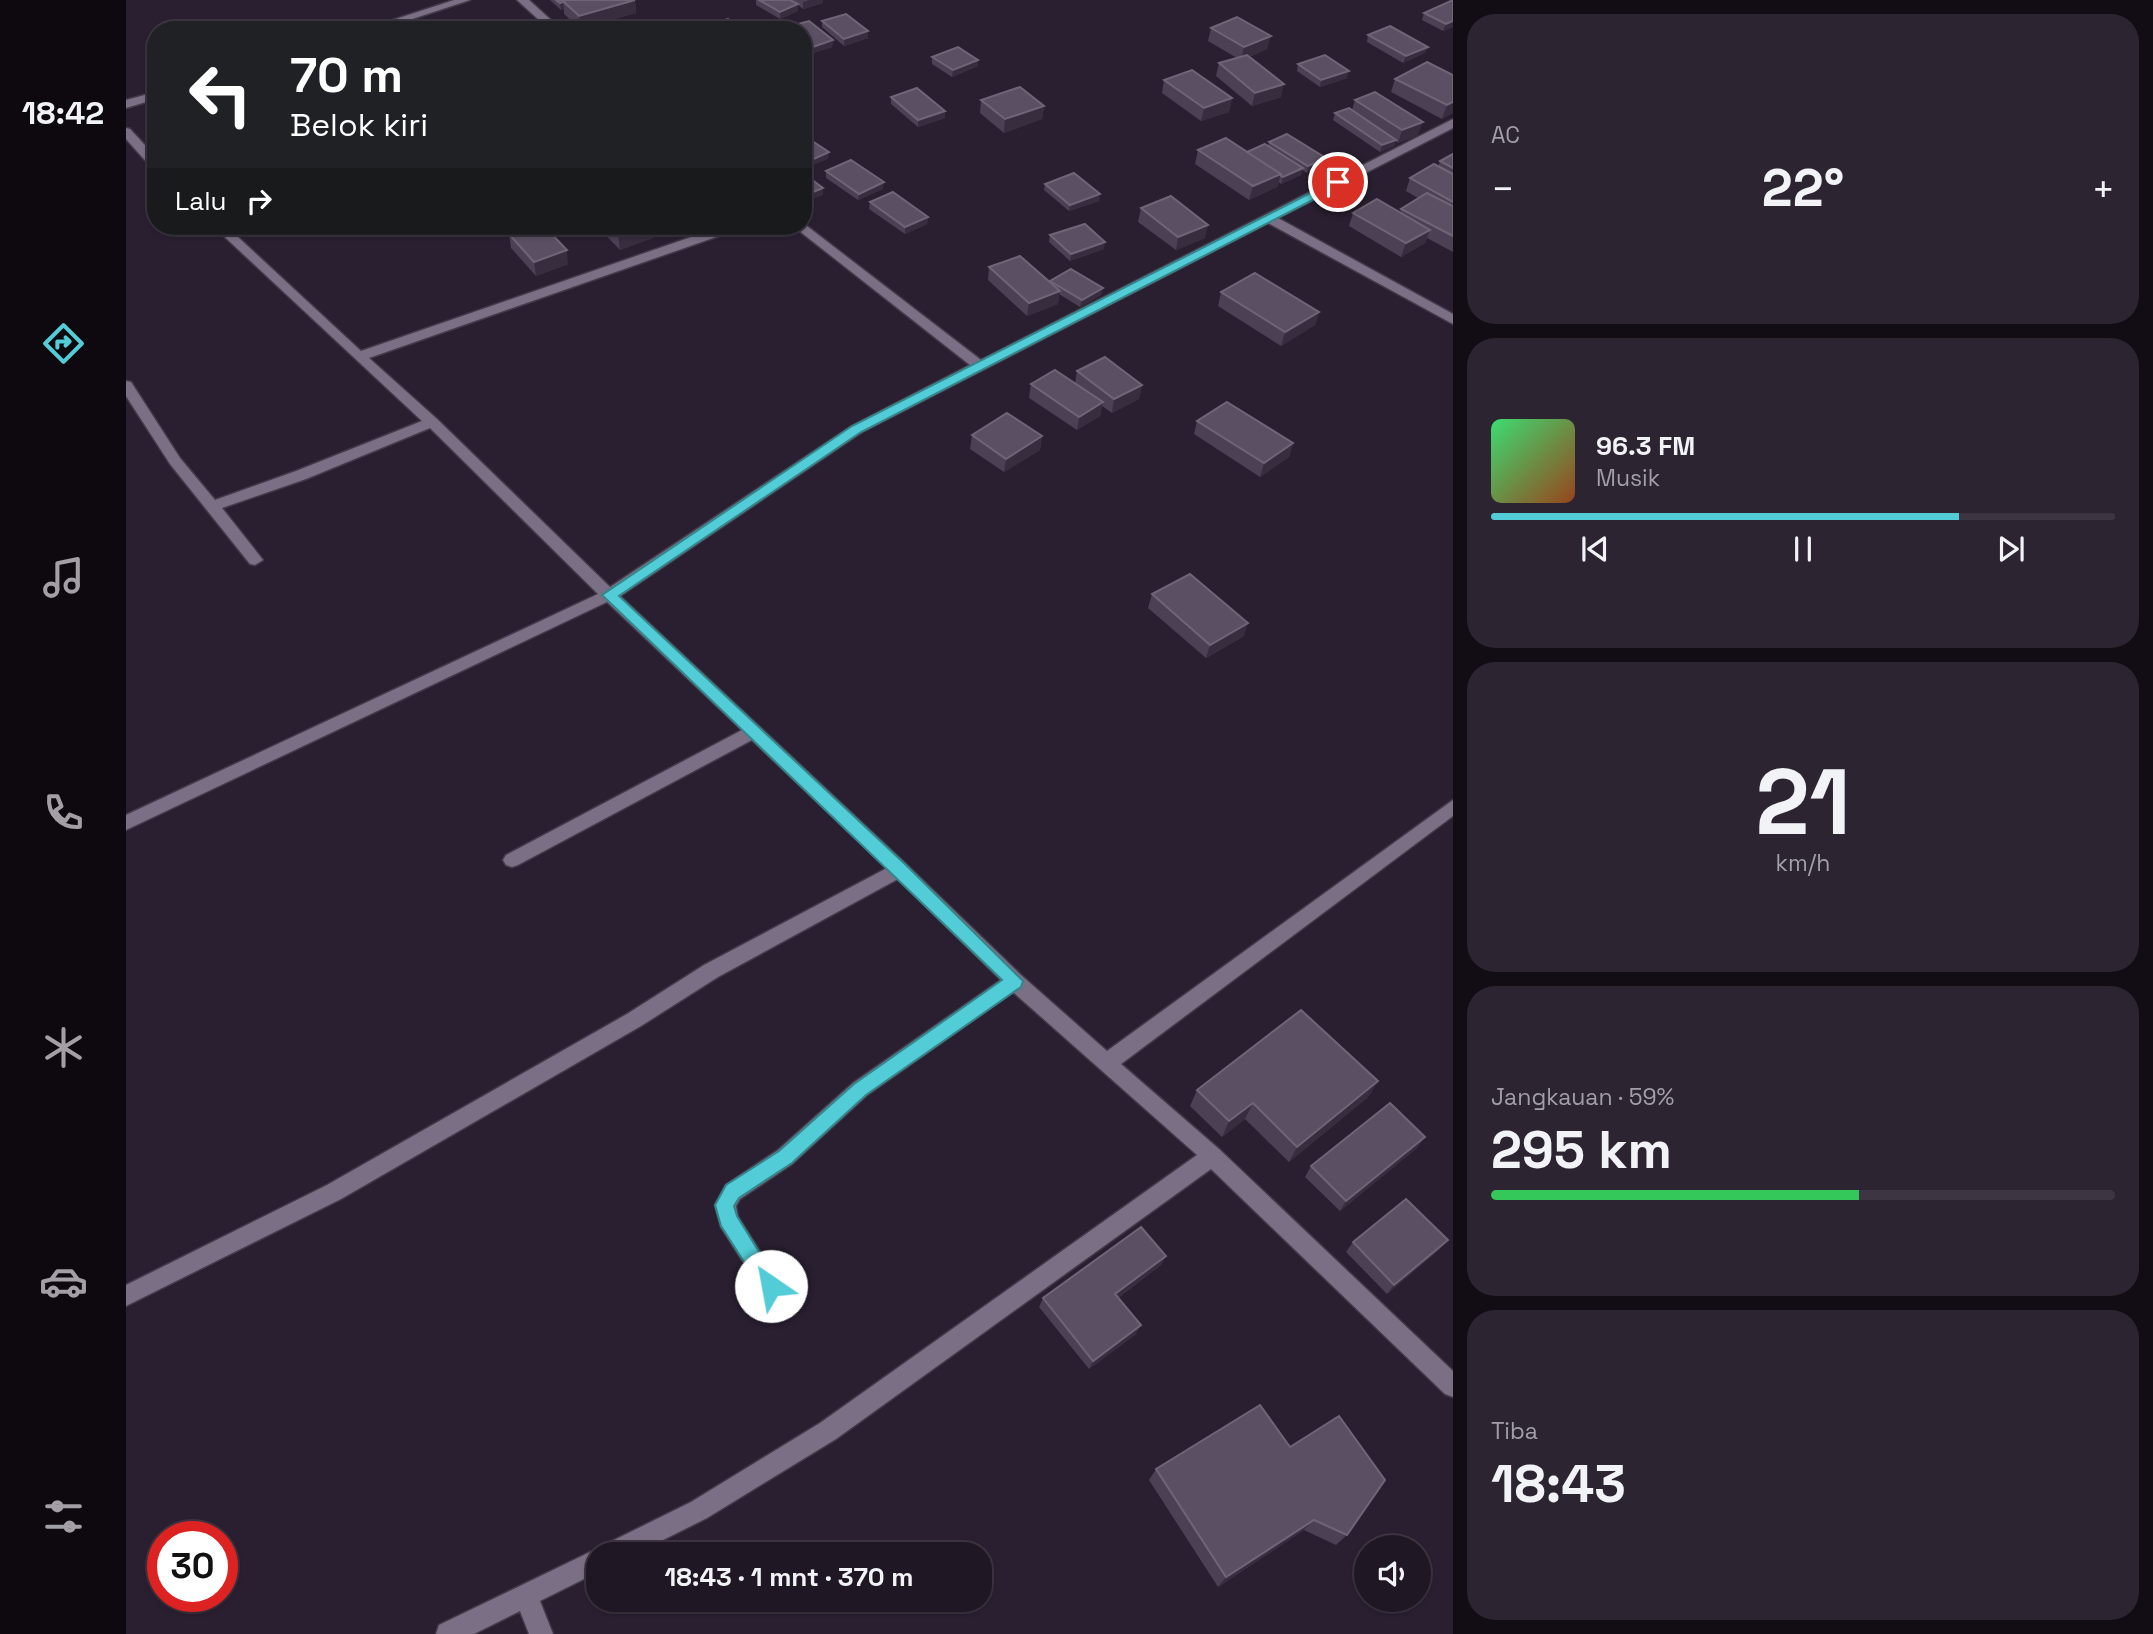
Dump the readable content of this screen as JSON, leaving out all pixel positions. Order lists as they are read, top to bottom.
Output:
{
  "page": {
    "tabs": "18:42",
    "tile": [
      "AC",
      ["21", "km/h"],
      ["Jangkauan · 59%", "295 km"],
      ["Tiba", "18:43"]
    ],
    "turn": ["70 m", "Belok kiri"],
    "heat": ["−", "22°", "+"],
    "then": "Lalu",
    "song": ["96.3 FM", "Musik"],
    "limit": "30",
    "trip": "18:43 · 1 mnt · 370 m"
  }
}
